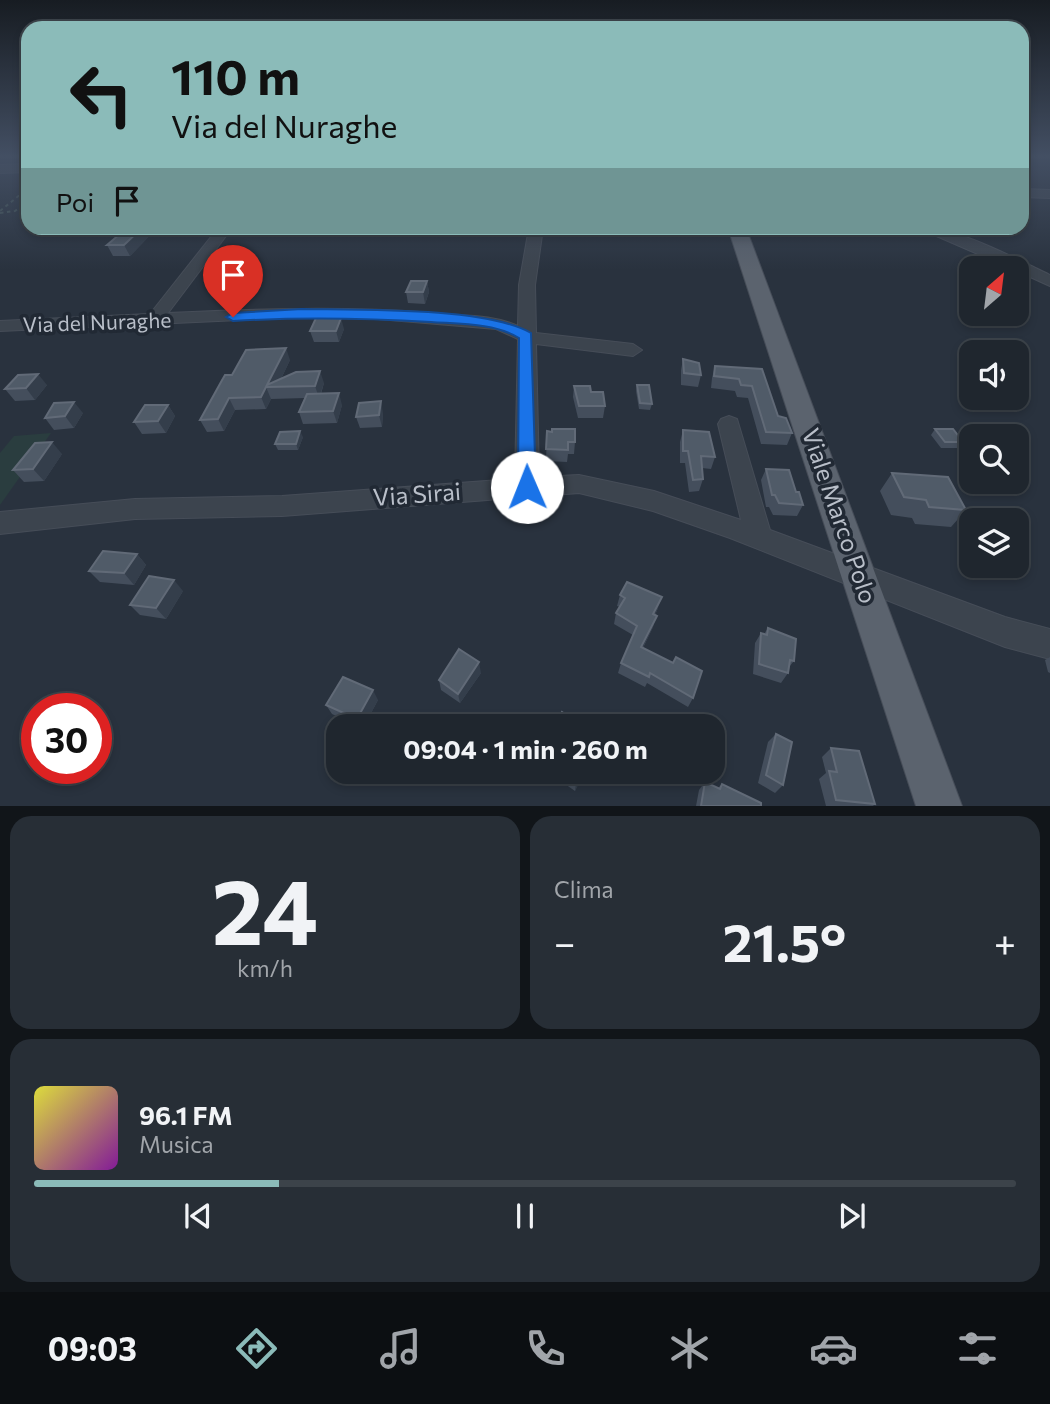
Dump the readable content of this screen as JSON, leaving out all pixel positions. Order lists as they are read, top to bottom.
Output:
{
  "streets": {
    "main road": ["Viale Marco Polo"],
    "street": ["Via del Nuraghe", "Via Sirai"]
  },
  "crossings": [
    ["Via Sirai", "Viale Marco Polo"]
  ],
  "north": "top right",
  "page": {
    "turn": ["110 m", "Via del Nuraghe"],
    "then": "Poi",
    "limit": "30",
    "trip": "09:04 · 1 min · 260 m",
    "tile": [
      ["24", "km/h"],
      "Clima"
    ],
    "heat": ["−", "21.5°", "+"],
    "song": ["96.1 FM", "Musica"],
    "tabs": "09:03"
  }
}
